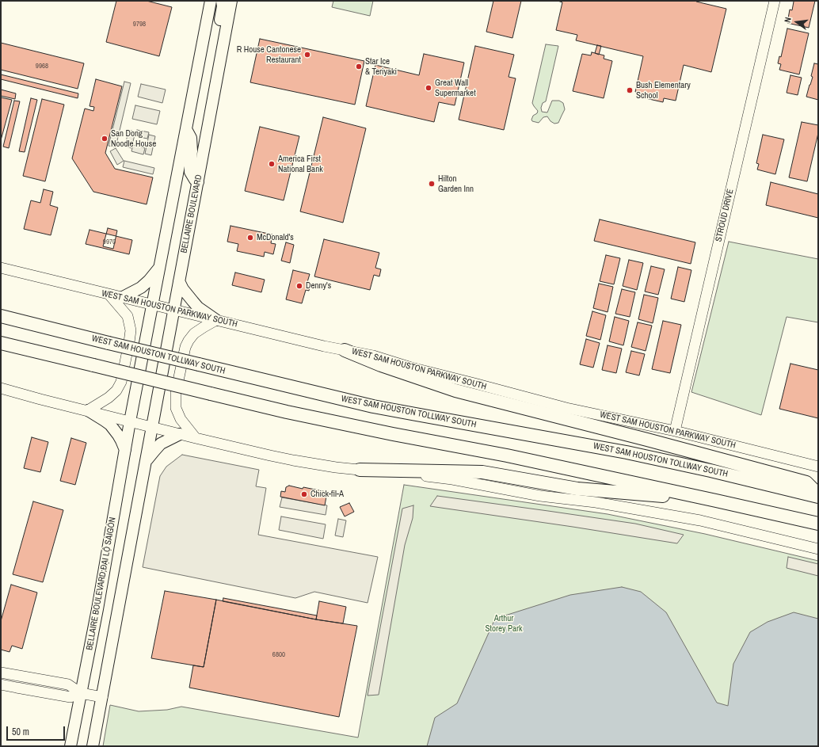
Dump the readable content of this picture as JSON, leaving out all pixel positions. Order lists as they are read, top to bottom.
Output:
{
  "streets": {
    "highway": ["WEST SAM HOUSTON TOLLWAY SOUTH"],
    "main road": [
      "BELLAIRE BOULEVARD",
      "STROUD DRIVE",
      "WEST SAM HOUSTON PARKWAY SOUTH",
      "BELLAIRE BOULEVARD;ĐẠI LỘ SÀIGÒN"
    ]
  },
  "crossings": [
    ["BELLAIRE BOULEVARD", "WEST SAM HOUSTON PARKWAY SOUTH"],
    ["STROUD DRIVE", "WEST SAM HOUSTON PARKWAY SOUTH"]
  ],
  "parks": ["Arthur Storey Park"],
  "places": [
    "R House Cantonese Restaurant",
    "Star Ice & Teriyaki",
    "Great Wall Supermarket",
    "Bush Elementary School",
    "San Dong Noodle House",
    "America First National Bank",
    "Hilton Garden Inn",
    "McDonald's",
    "Denny's",
    "Chick-fil-A"
  ],
  "house_numbers": [
    "9798",
    "9968",
    "9970",
    "6800"
  ],
  "scale_bar": "50 m",
  "north": "left"
}
